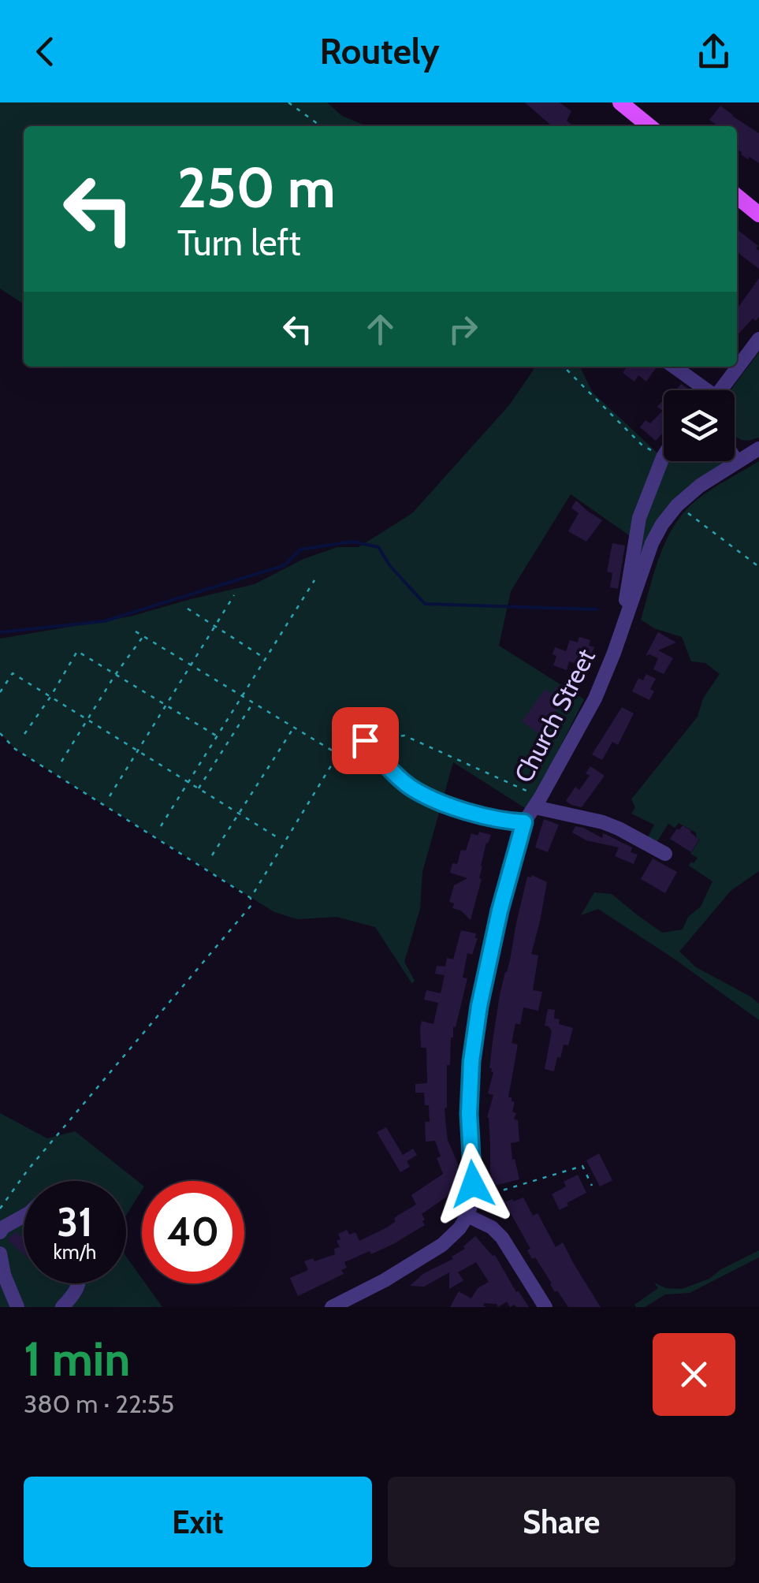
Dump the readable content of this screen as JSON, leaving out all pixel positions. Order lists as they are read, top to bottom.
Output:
{
  "streets": {
    "street": ["Church Street"]
  },
  "page": {
    "header": "Routely",
    "turn": ["250 m", "Turn left"],
    "speed": "31 km/h",
    "limit": "40",
    "heading": ["1 min", "380 m · 22:55"],
    "buttons": ["Exit", "Share"]
  }
}
